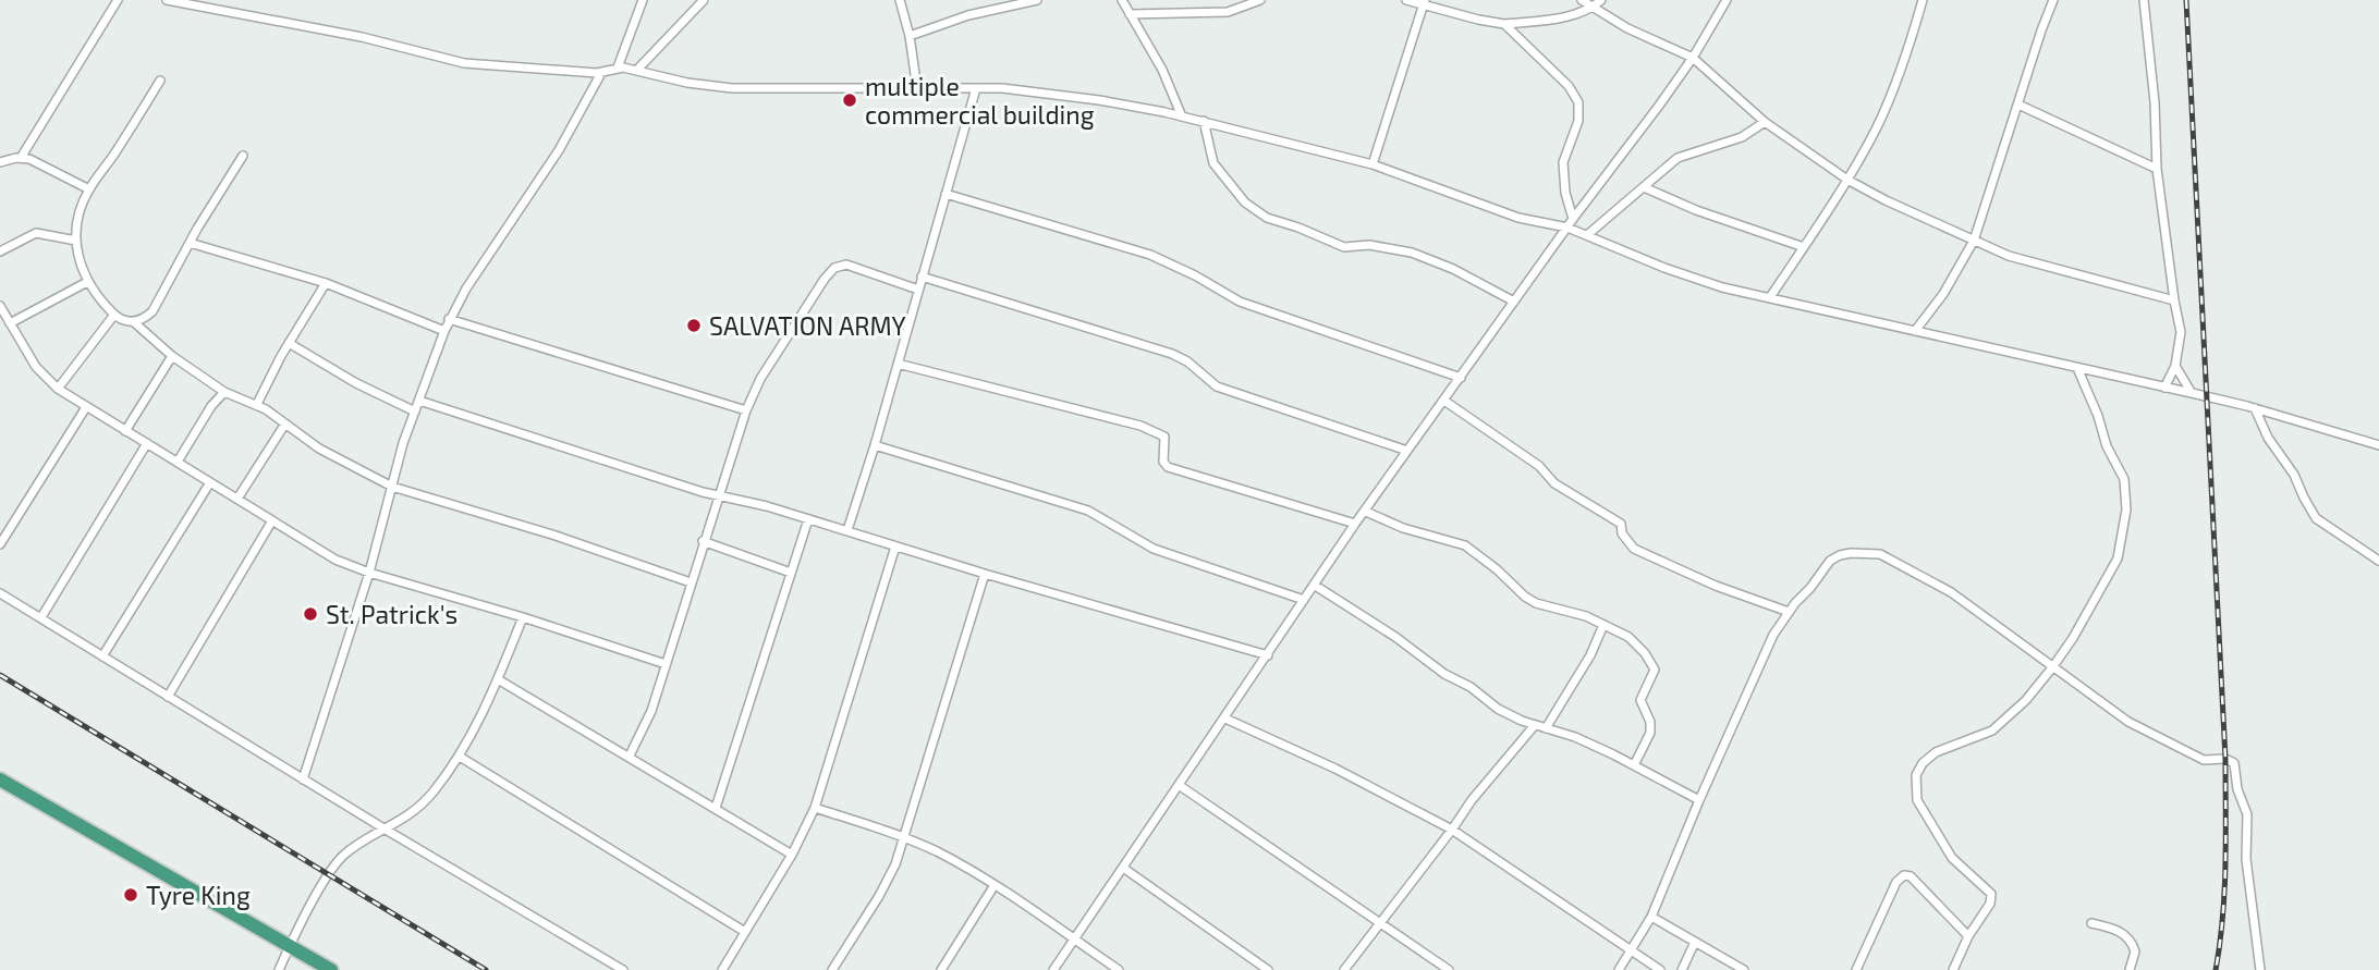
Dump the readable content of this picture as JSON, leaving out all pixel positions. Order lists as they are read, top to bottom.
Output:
{
  "places": [
    "multiple commercial building",
    "SALVATION ARMY",
    "St. Patrick's",
    "Tyre King"
  ]
}
